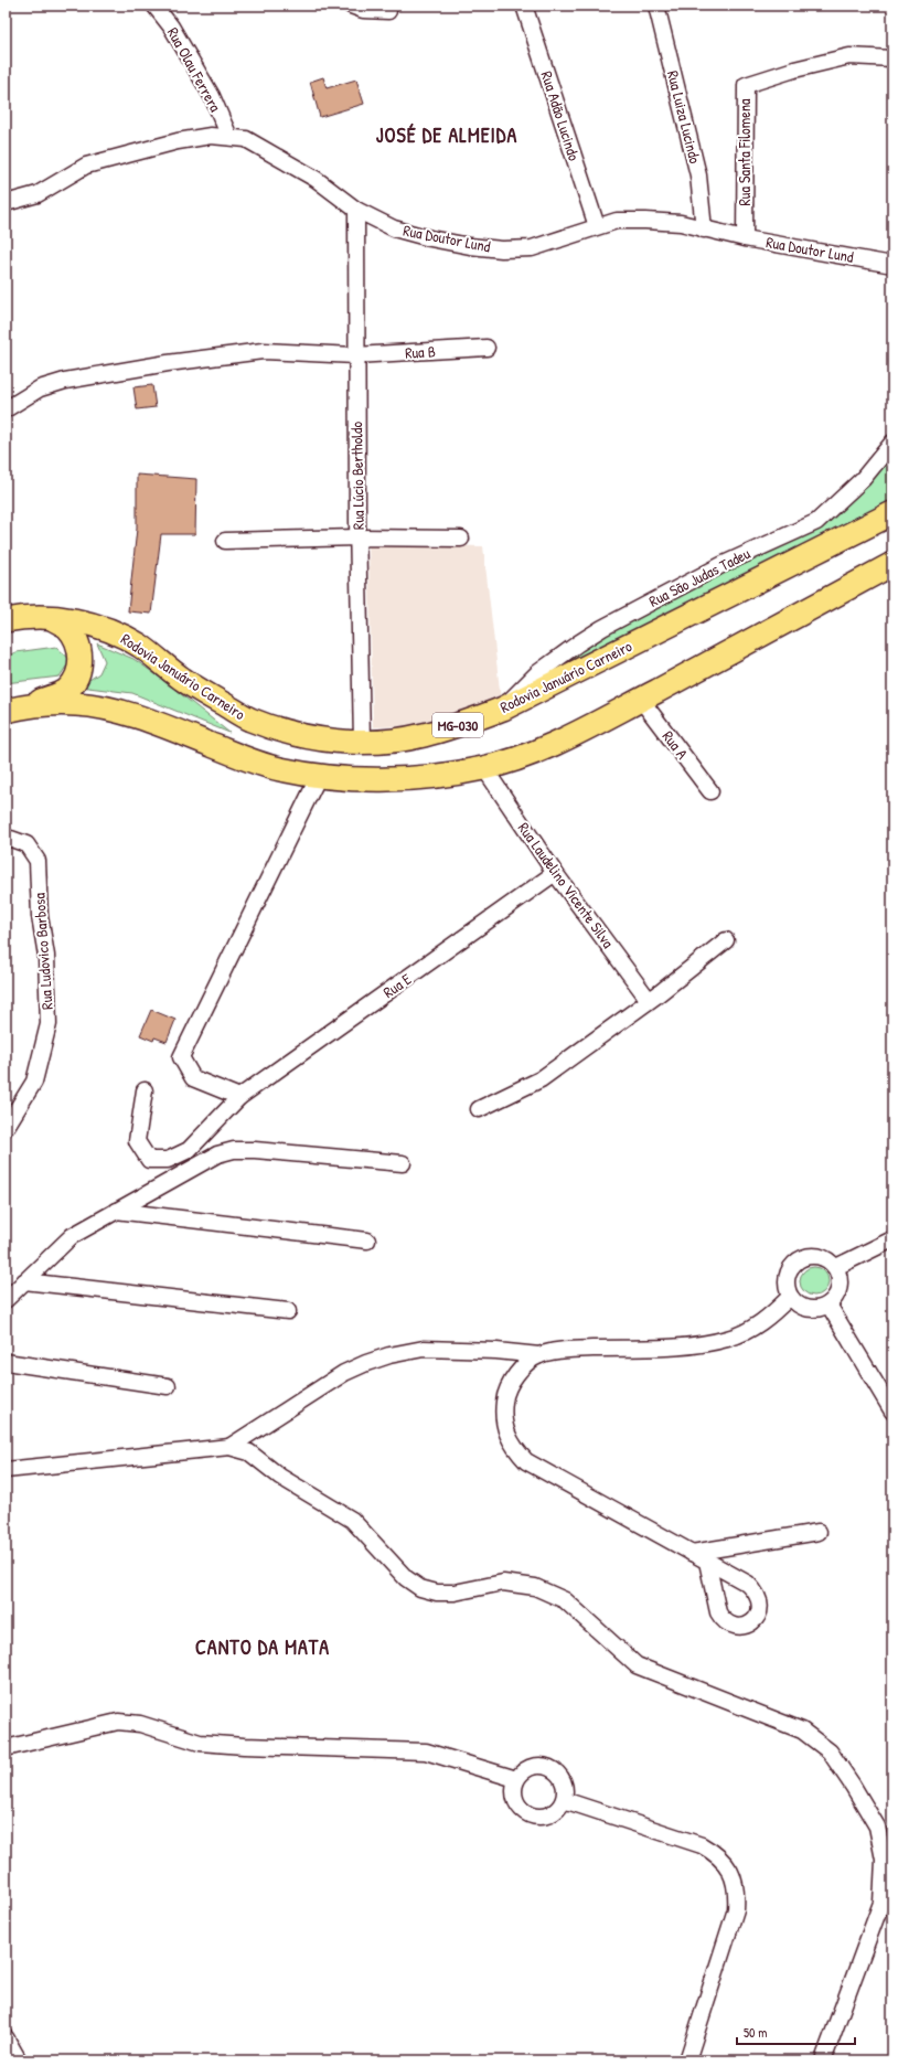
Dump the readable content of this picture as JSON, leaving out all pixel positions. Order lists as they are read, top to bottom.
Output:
{
  "streets": {
    "highway": ["Rodovia Januário Carneiro", "MG-030"],
    "street": [
      "Rua Olau Ferrera",
      "Rua Adão Lucindo",
      "Rua Luiza Lucindo",
      "Rua Santa Filomena",
      "Rua Doutor Lund",
      "Rua B",
      "Rua Lúcio Bertholdo",
      "Rua São Judas Tadeu",
      "Rua A",
      "Rua Laudelino Vicente Silva",
      "Rua Ludovico Barbosa",
      "Rua E"
    ]
  },
  "crossings": [
    ["Rua Olau Ferrera", "Rua Doutor Lund"],
    ["Rua Adão Lucindo", "Rua Doutor Lund"],
    ["Rua Luiza Lucindo", "Rua Doutor Lund"],
    ["Rua Santa Filomena", "Rua Doutor Lund"],
    ["Rua Doutor Lund", "Rua Lúcio Bertholdo"],
    ["Rua B", "Rua Lúcio Bertholdo"],
    ["Rua Lúcio Bertholdo", "Rodovia Januário Carneiro"],
    ["Rua São Judas Tadeu", "Rodovia Januário Carneiro"],
    ["Rua Laudelino Vicente Silva", "Rua E"]
  ],
  "districts": ["JOSÉ DE ALMEIDA", "CANTO DA MATA"],
  "scale_bar": "50 m"
}
